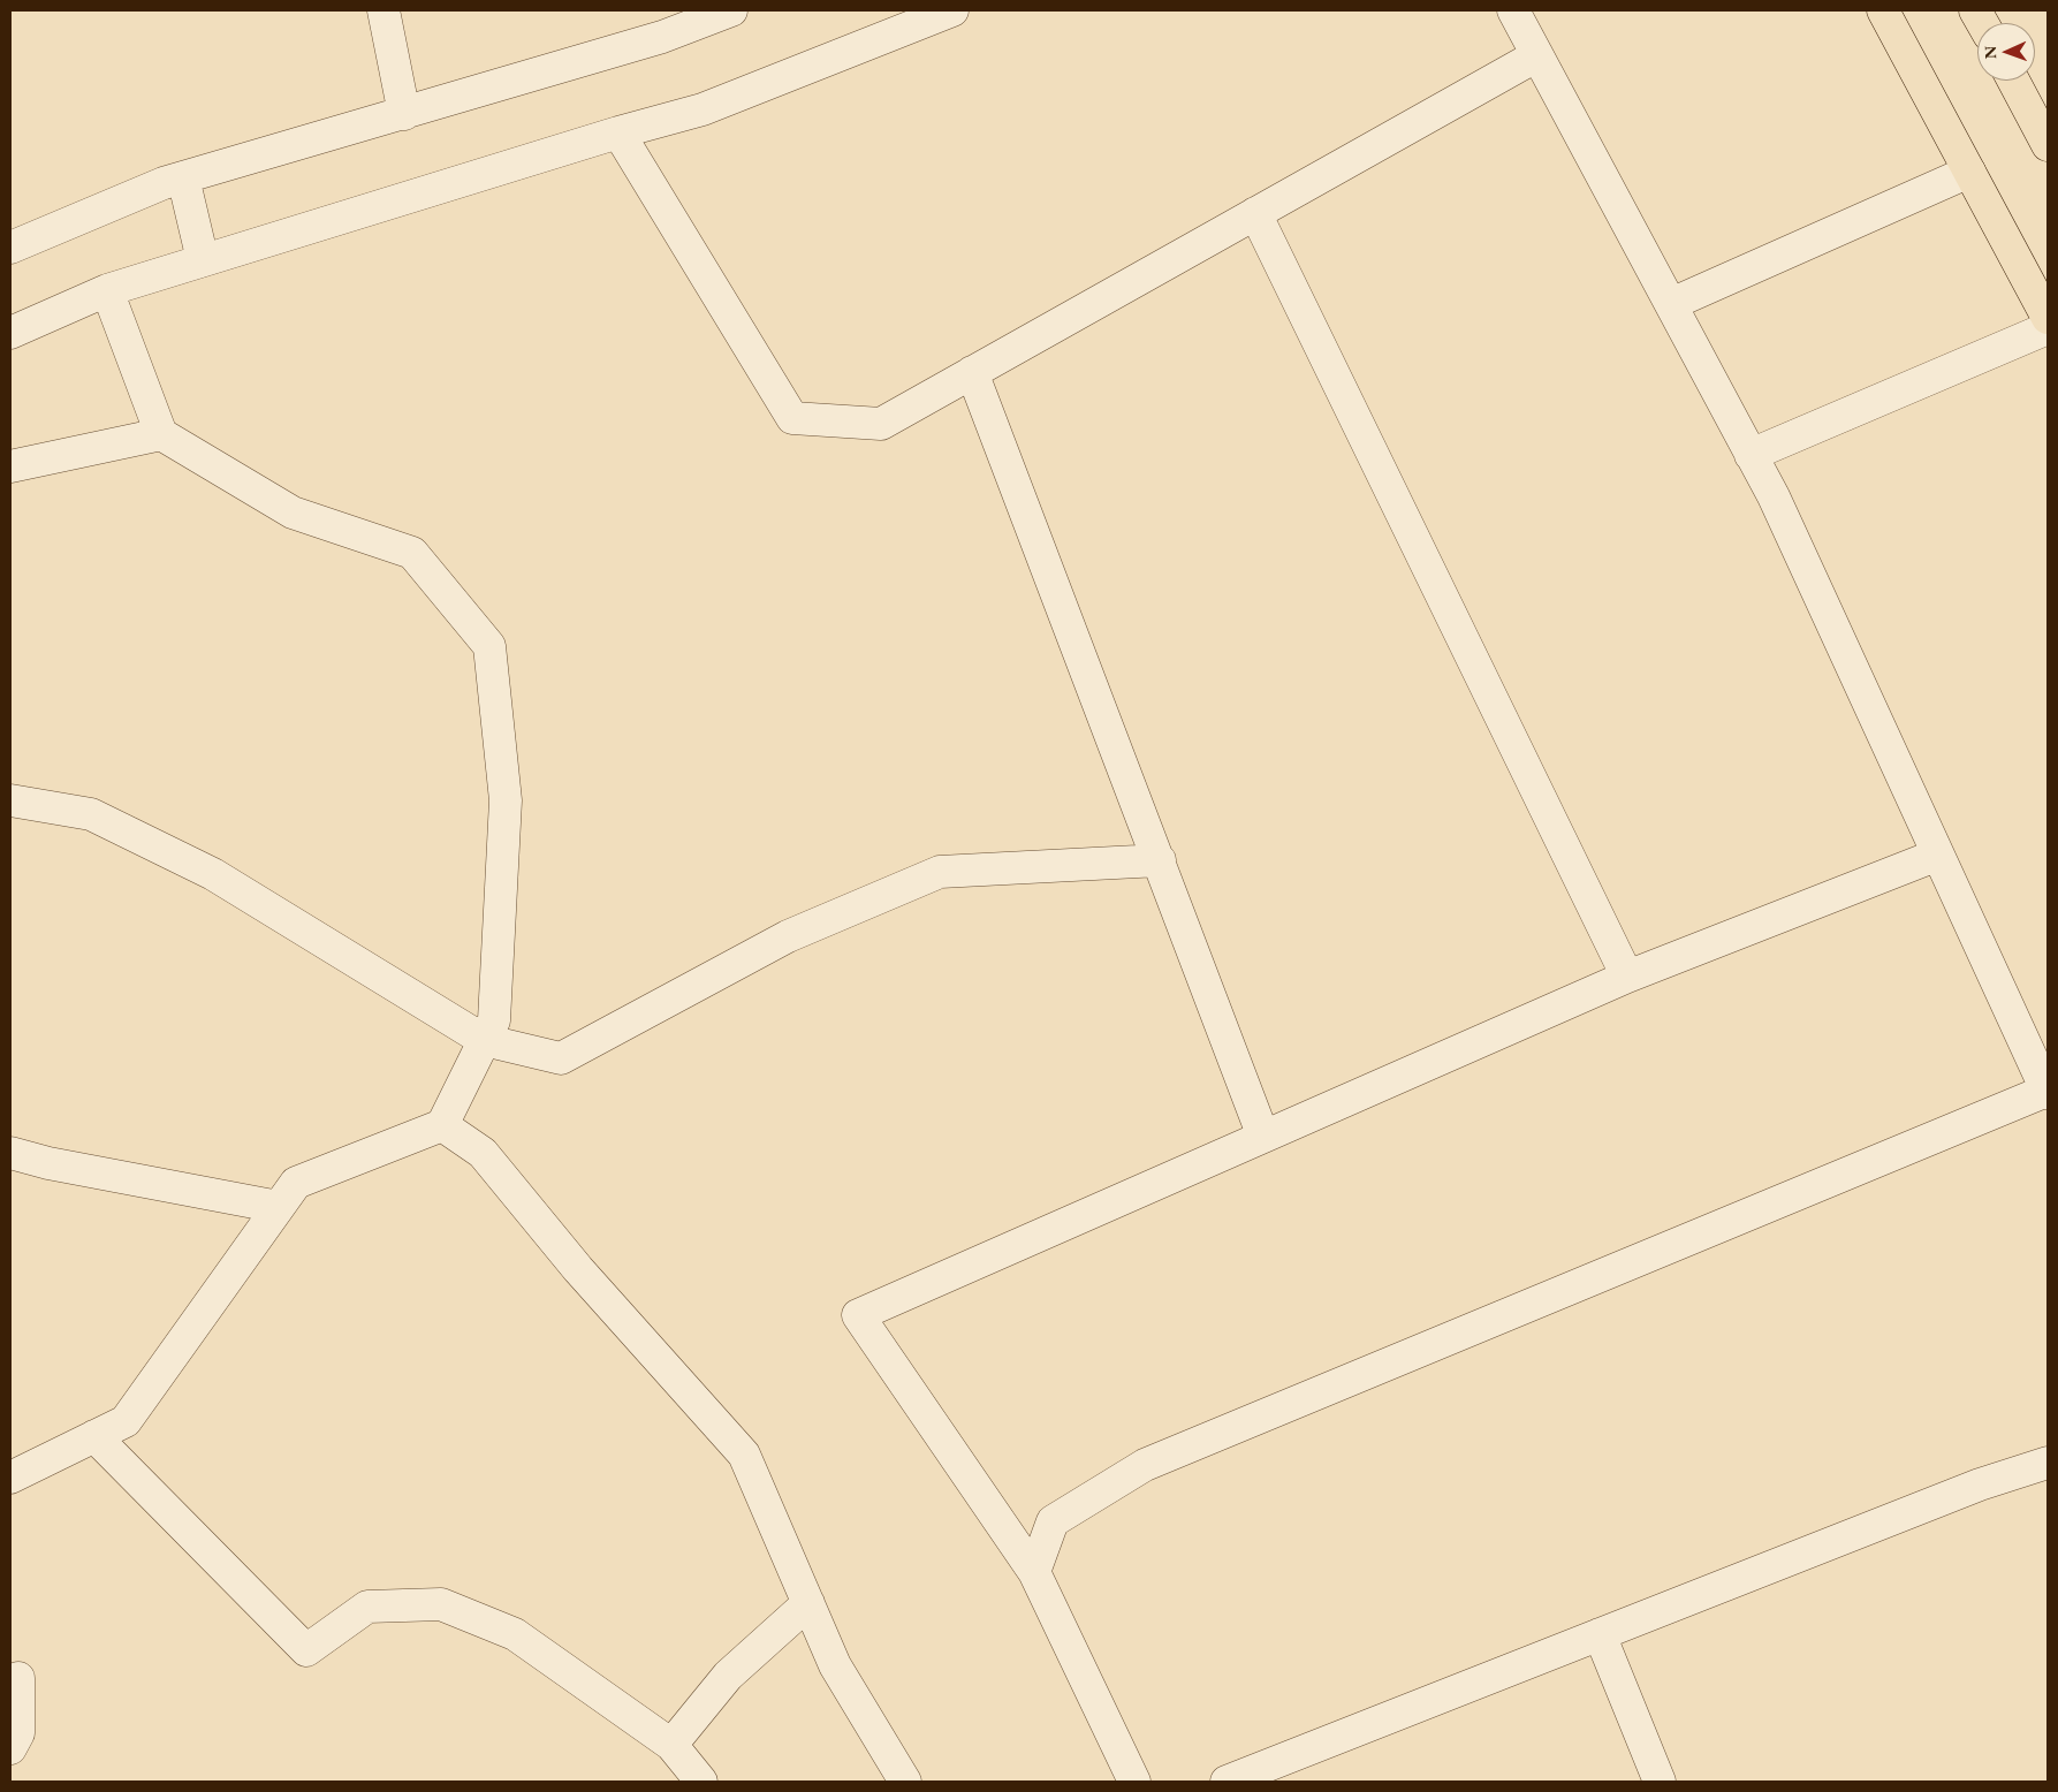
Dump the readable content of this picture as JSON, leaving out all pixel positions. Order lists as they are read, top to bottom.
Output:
{
  "north": "left"
}
